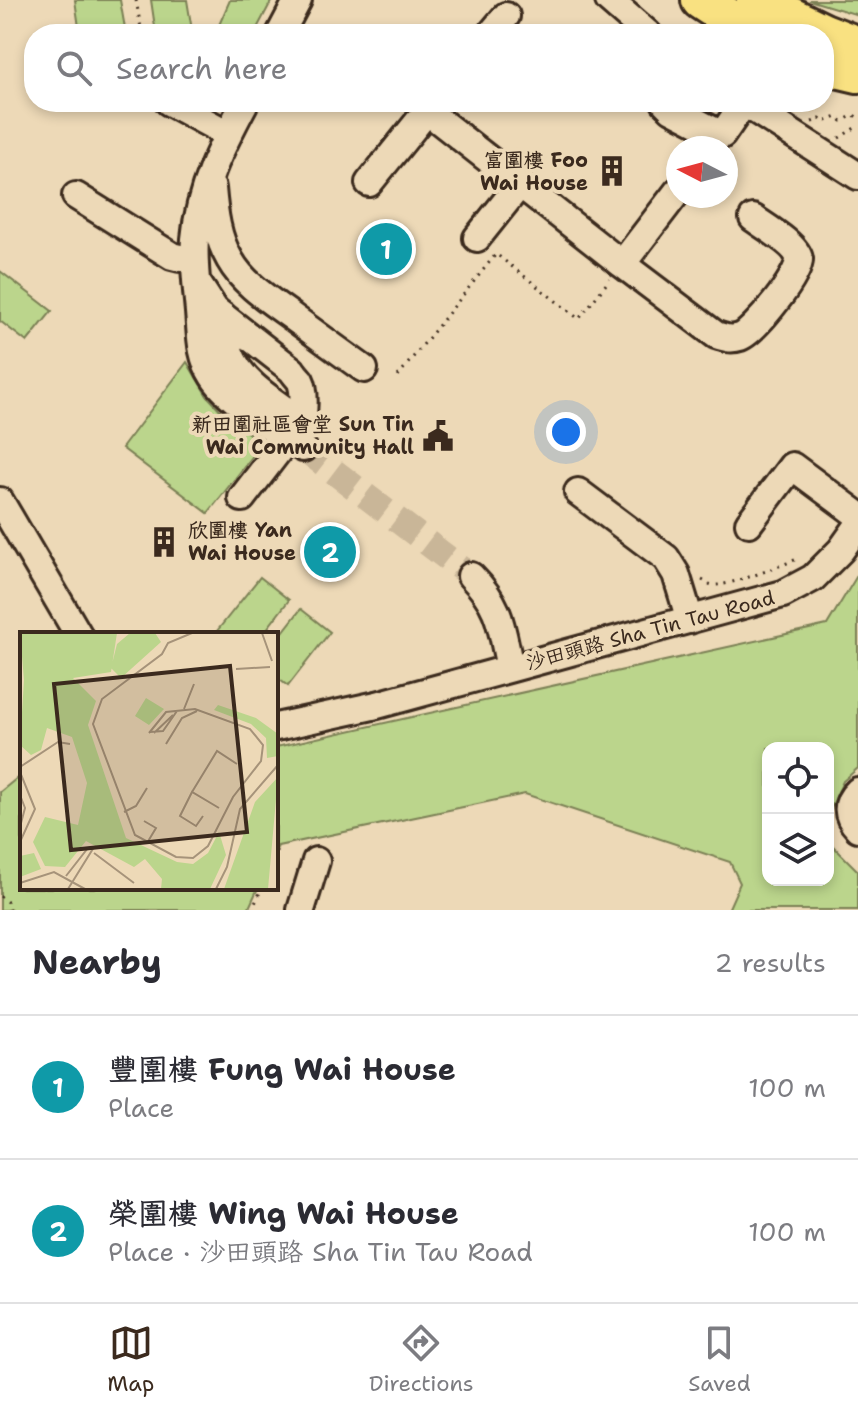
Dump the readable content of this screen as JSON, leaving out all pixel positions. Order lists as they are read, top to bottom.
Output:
{
  "streets": {
    "street": ["沙田頭路 Sha Tin Tau Road"]
  },
  "places": {
    "building": ["富圍樓 Foo Wai House", "欣圍樓 Yan Wai House"],
    "public building": ["新田圍社區會堂 Sun Tin Wai Community Hall"]
  },
  "north": "left",
  "page": {
    "search": "Search here",
    "pins": ["1", "2"],
    "heading": ["Nearby", "2 results"],
    "list": [
      {
        "mark": "1",
        "name": "豐圍樓 Fung Wai House",
        "note": "Place",
        "value": "100 m"
      },
      {
        "mark": "2",
        "name": "榮圍樓 Wing Wai House",
        "note": "Place · 沙田頭路 Sha Tin Tau Road",
        "value": "100 m"
      }
    ],
    "nav": ["Map", "Directions", "Saved"]
  }
}
